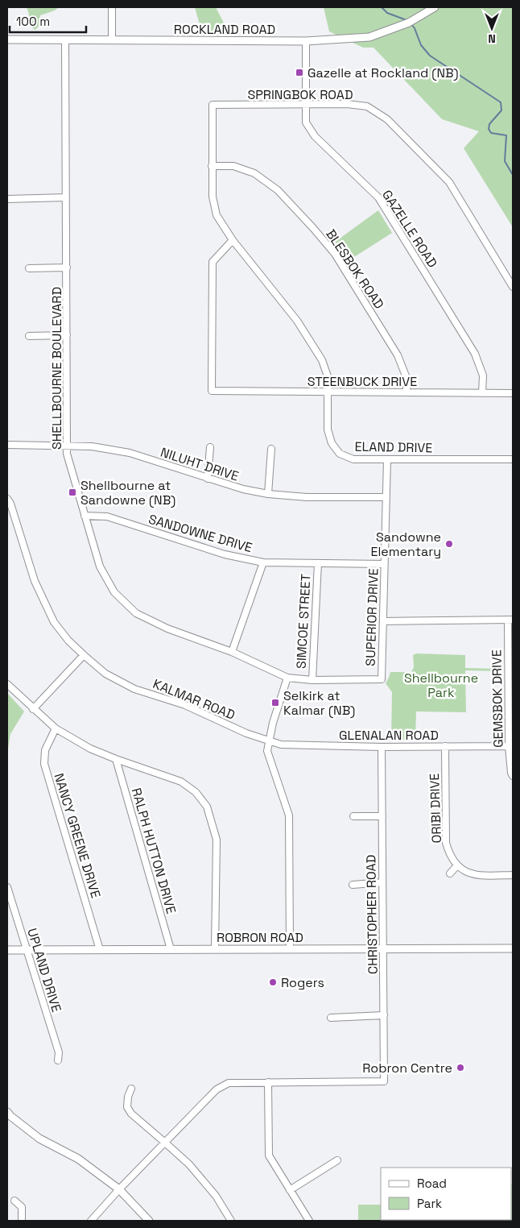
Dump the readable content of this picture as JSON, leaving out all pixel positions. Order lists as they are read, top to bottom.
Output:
{
  "streets": {
    "street": [
      "ROCKLAND ROAD",
      "SPRINGBOK ROAD",
      "GAZELLE ROAD",
      "BLESBOK ROAD",
      "SHELLBOURNE BOULEVARD",
      "STEENBUCK DRIVE",
      "ELAND DRIVE",
      "NILUHT DRIVE",
      "SANDOWNE DRIVE",
      "SUPERIOR DRIVE",
      "SIMCOE STREET",
      "GEMSBOK DRIVE",
      "KALMAR ROAD",
      "GLENALAN ROAD",
      "ORIBI DRIVE",
      "NANCY GREENE DRIVE",
      "RALPH HUTTON DRIVE",
      "CHRISTOPHER ROAD",
      "ROBRON ROAD",
      "UPLAND DRIVE"
    ]
  },
  "crossings": [
    ["ROCKLAND ROAD", "GAZELLE ROAD"],
    ["ROCKLAND ROAD", "SHELLBOURNE BOULEVARD"],
    ["SPRINGBOK ROAD", "GAZELLE ROAD"],
    ["SPRINGBOK ROAD", "BLESBOK ROAD"],
    ["SPRINGBOK ROAD", "STEENBUCK DRIVE"],
    ["SPRINGBOK ROAD", "ELAND DRIVE"],
    ["GAZELLE ROAD", "STEENBUCK DRIVE"],
    ["BLESBOK ROAD", "STEENBUCK DRIVE"],
    ["SHELLBOURNE BOULEVARD", "NILUHT DRIVE"],
    ["SHELLBOURNE BOULEVARD", "SANDOWNE DRIVE"],
    ["SHELLBOURNE BOULEVARD", "SUPERIOR DRIVE"],
    ["SHELLBOURNE BOULEVARD", "SIMCOE STREET"],
    ["STEENBUCK DRIVE", "ELAND DRIVE"],
    ["ELAND DRIVE", "SUPERIOR DRIVE"],
    ["NILUHT DRIVE", "SUPERIOR DRIVE"],
    ["SANDOWNE DRIVE", "SUPERIOR DRIVE"],
    ["SANDOWNE DRIVE", "SIMCOE STREET"],
    ["GEMSBOK DRIVE", "GLENALAN ROAD"],
    ["KALMAR ROAD", "GLENALAN ROAD"],
    ["GLENALAN ROAD", "ORIBI DRIVE"],
    ["GLENALAN ROAD", "CHRISTOPHER ROAD"],
    ["NANCY GREENE DRIVE", "ROBRON ROAD"],
    ["RALPH HUTTON DRIVE", "ROBRON ROAD"],
    ["CHRISTOPHER ROAD", "ROBRON ROAD"],
    ["ROBRON ROAD", "UPLAND DRIVE"]
  ],
  "parks": ["Shellbourne Park"],
  "places": {
    "transit": ["Gazelle at Rockland (NB)", "Shellbourne at Sandowne (NB)", "Selkirk at Kalmar (NB)"],
    "other": ["Sandowne Elementary", "Rogers", "Robron Centre"]
  },
  "legend": ["Road", "Park"],
  "scale_bar": "100 m",
  "north": "bottom"
}
